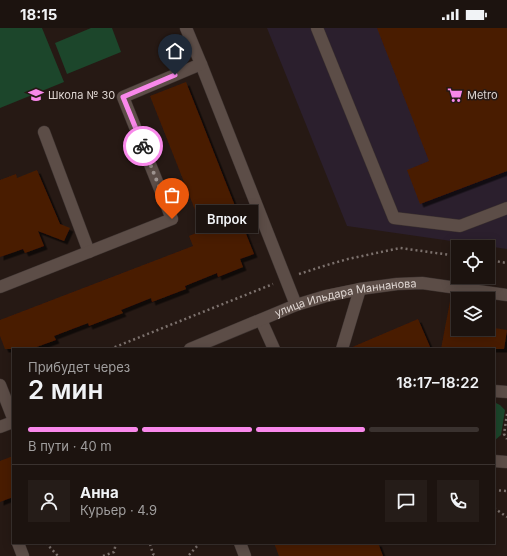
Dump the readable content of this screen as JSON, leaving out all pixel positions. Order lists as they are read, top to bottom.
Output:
{
  "streets": {
    "street": ["улица Ильдара Маннанова"]
  },
  "places": {
    "school or university": ["Школа № 30"],
    "supermarket": ["Metro"],
    "other": ["Впрок"]
  },
  "page": {
    "status": "18:15",
    "bubble": "Впрок",
    "heading": ["2 мин", "Прибудет через", "18:17–18:22"],
    "panel": ["Анна", "Курьер · 4.9"],
    "bar": "В пути · 40 m"
  }
}
